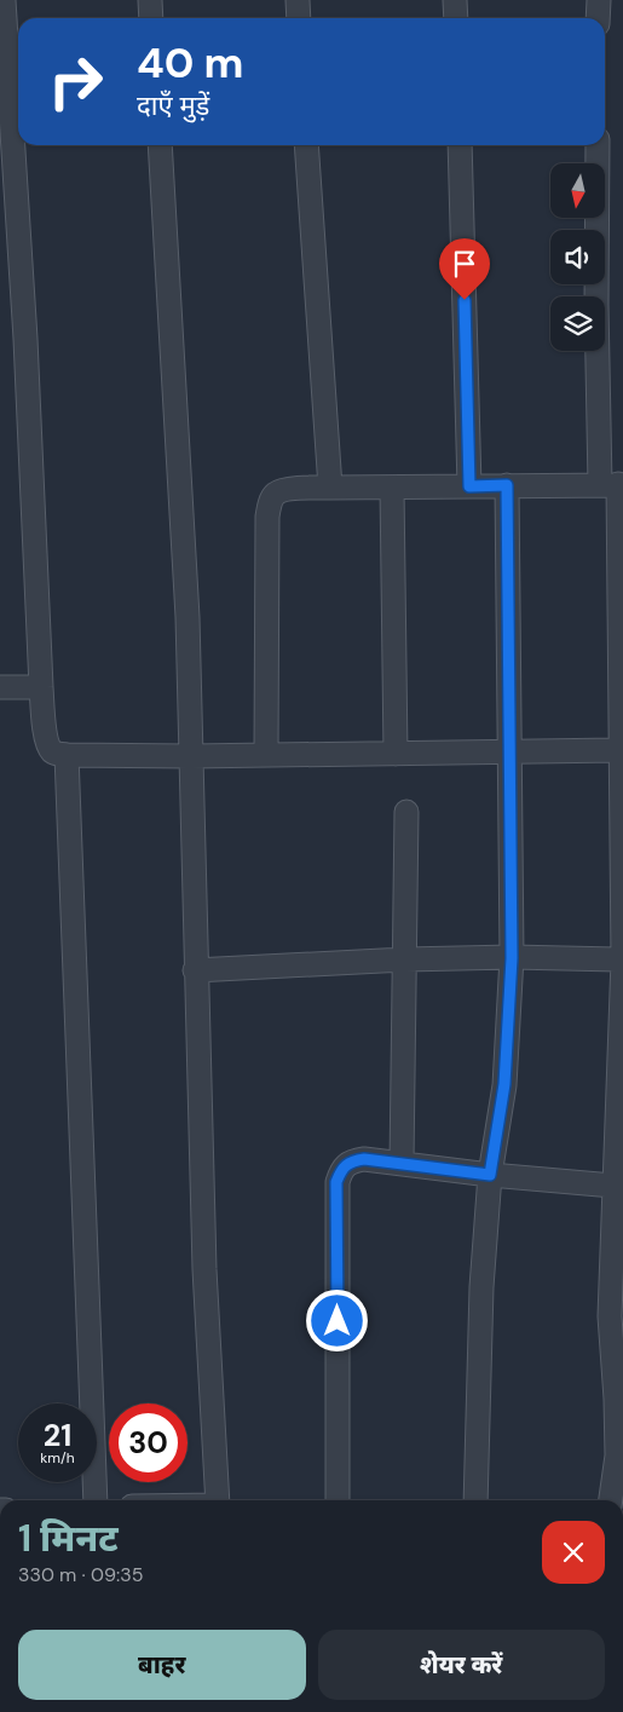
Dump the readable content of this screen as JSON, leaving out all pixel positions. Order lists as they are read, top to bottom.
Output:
{
  "north": "bottom",
  "page": {
    "turn": ["40 m", "दाएँ मुड़ें"],
    "speed": "21 km/h",
    "limit": "30",
    "heading": ["1 मिनट", "330 m · 09:35"],
    "buttons": ["बाहर", "शेयर करें"]
  }
}
